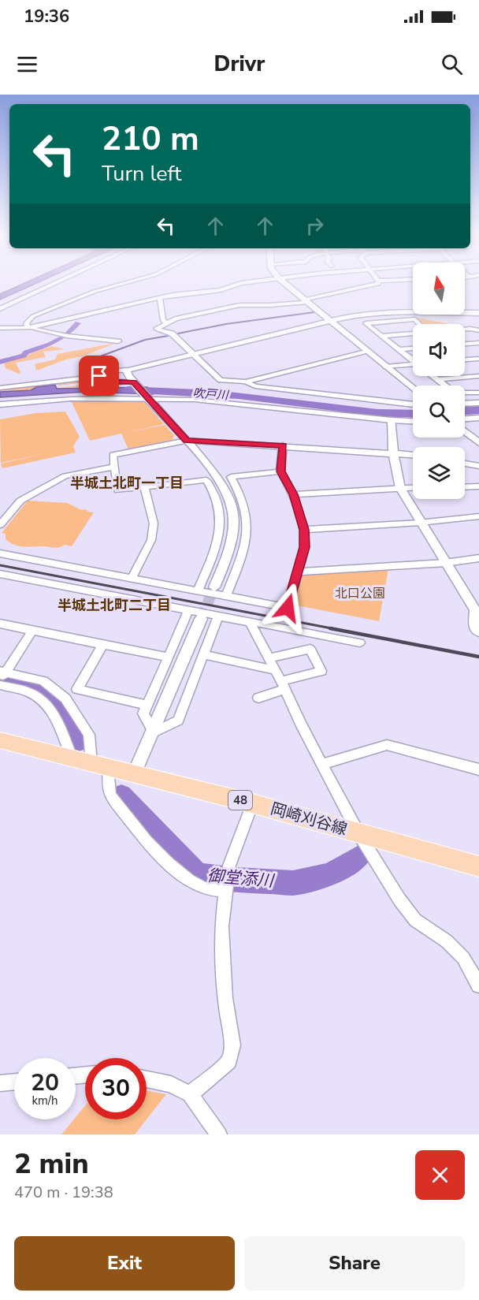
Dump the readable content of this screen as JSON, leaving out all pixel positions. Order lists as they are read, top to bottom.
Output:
{
  "streets": {
    "main road": ["48", "岡崎刈谷線"]
  },
  "districts": ["半城土北町一丁目", "半城土北町二丁目"],
  "water": ["吹戸川", "御堂添川"],
  "parks": ["北口公園"],
  "north": "top",
  "page": {
    "status": "19:36",
    "header": "Drivr",
    "turn": ["210 m", "Turn left"],
    "speed": "20 km/h",
    "limit": "30",
    "heading": ["2 min", "470 m · 19:38"],
    "buttons": ["Exit", "Share"]
  }
}
